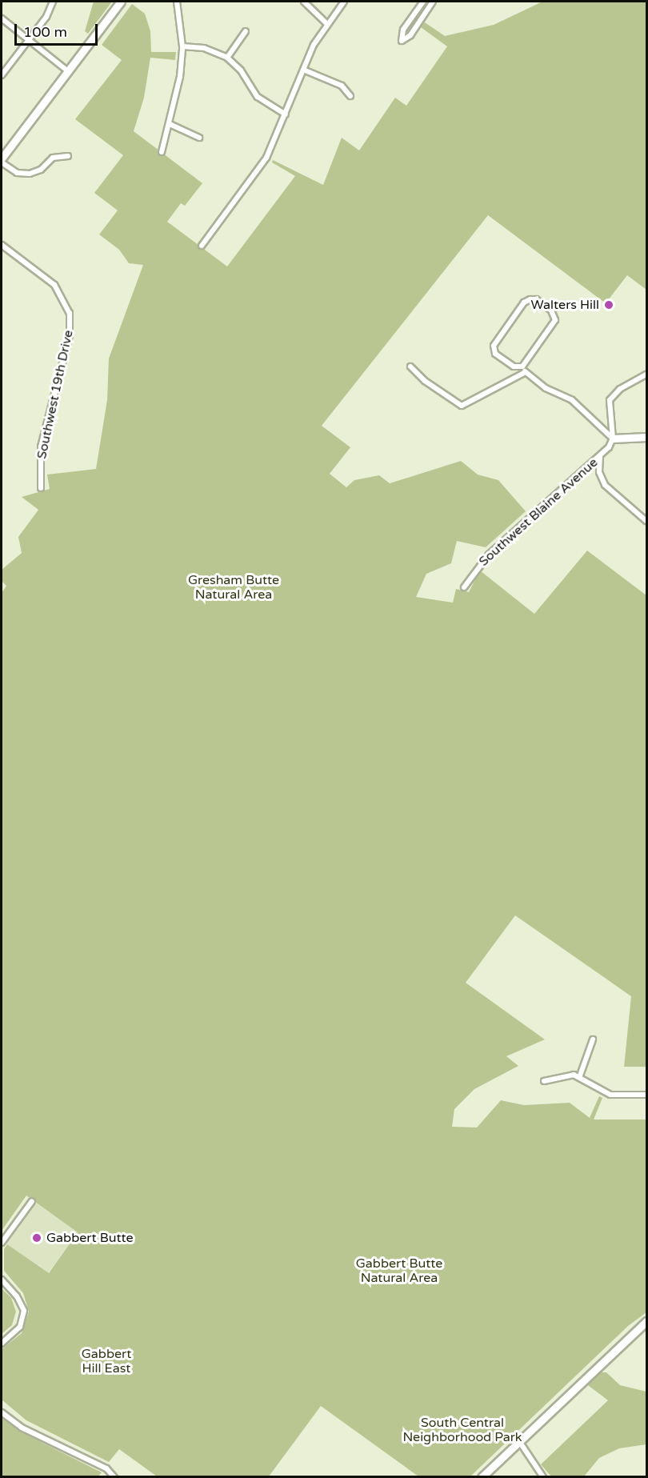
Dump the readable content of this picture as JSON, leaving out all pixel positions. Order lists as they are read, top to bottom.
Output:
{
  "streets": {
    "street": ["Southwest 19th Drive", "Southwest Blaine Avenue"]
  },
  "parks": [
    "Gresham Butte Natural Area",
    "Gabbert Butte Natural Area",
    "Gabbert Hill East",
    "South Central Neighborhood Park"
  ],
  "places": ["Walters Hill", "Gabbert Butte"],
  "scale_bar": "100 m"
}
